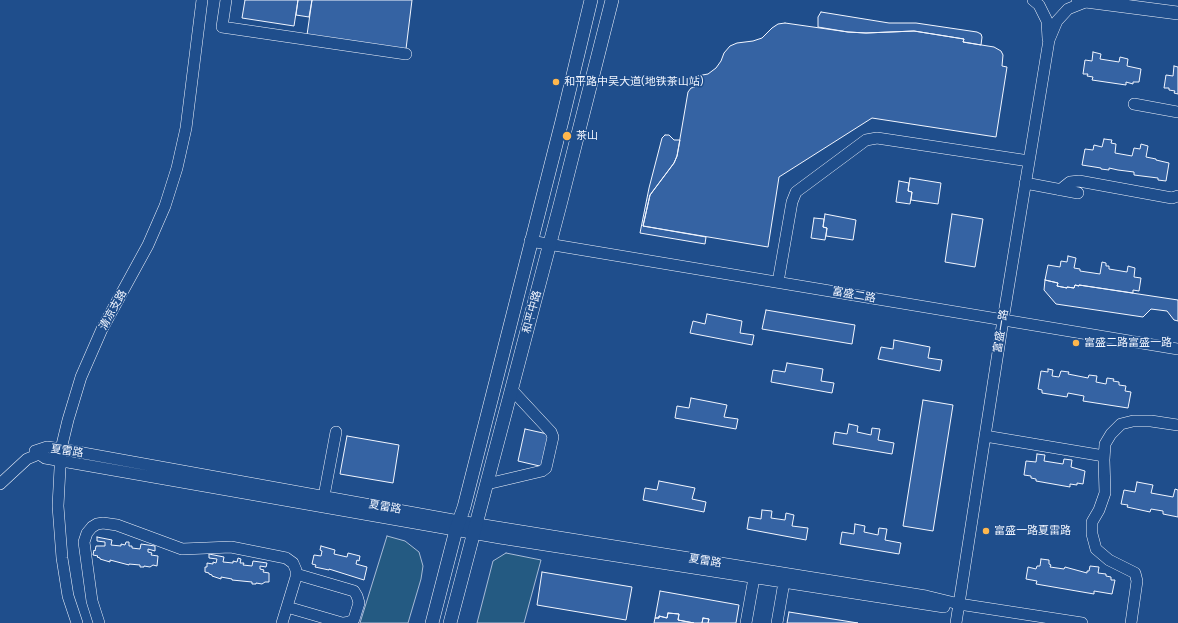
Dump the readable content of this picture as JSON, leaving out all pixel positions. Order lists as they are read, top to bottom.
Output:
{
  "streets": {
    "main road": ["和平中路"],
    "street": [
      "富盛二路",
      "清凉支路",
      "富盛一路",
      "夏雷路"
    ]
  },
  "crossings": [
    ["富盛二路", "和平中路"],
    ["富盛二路", "富盛一路"],
    ["清凉支路", "夏雷路"],
    ["和平中路", "夏雷路"],
    ["富盛一路", "夏雷路"]
  ],
  "places": [
    "和平路中吴大道(地铁茶山站)",
    "茶山",
    "富盛二路富盛一路",
    "富盛一路夏雷路"
  ]
}
